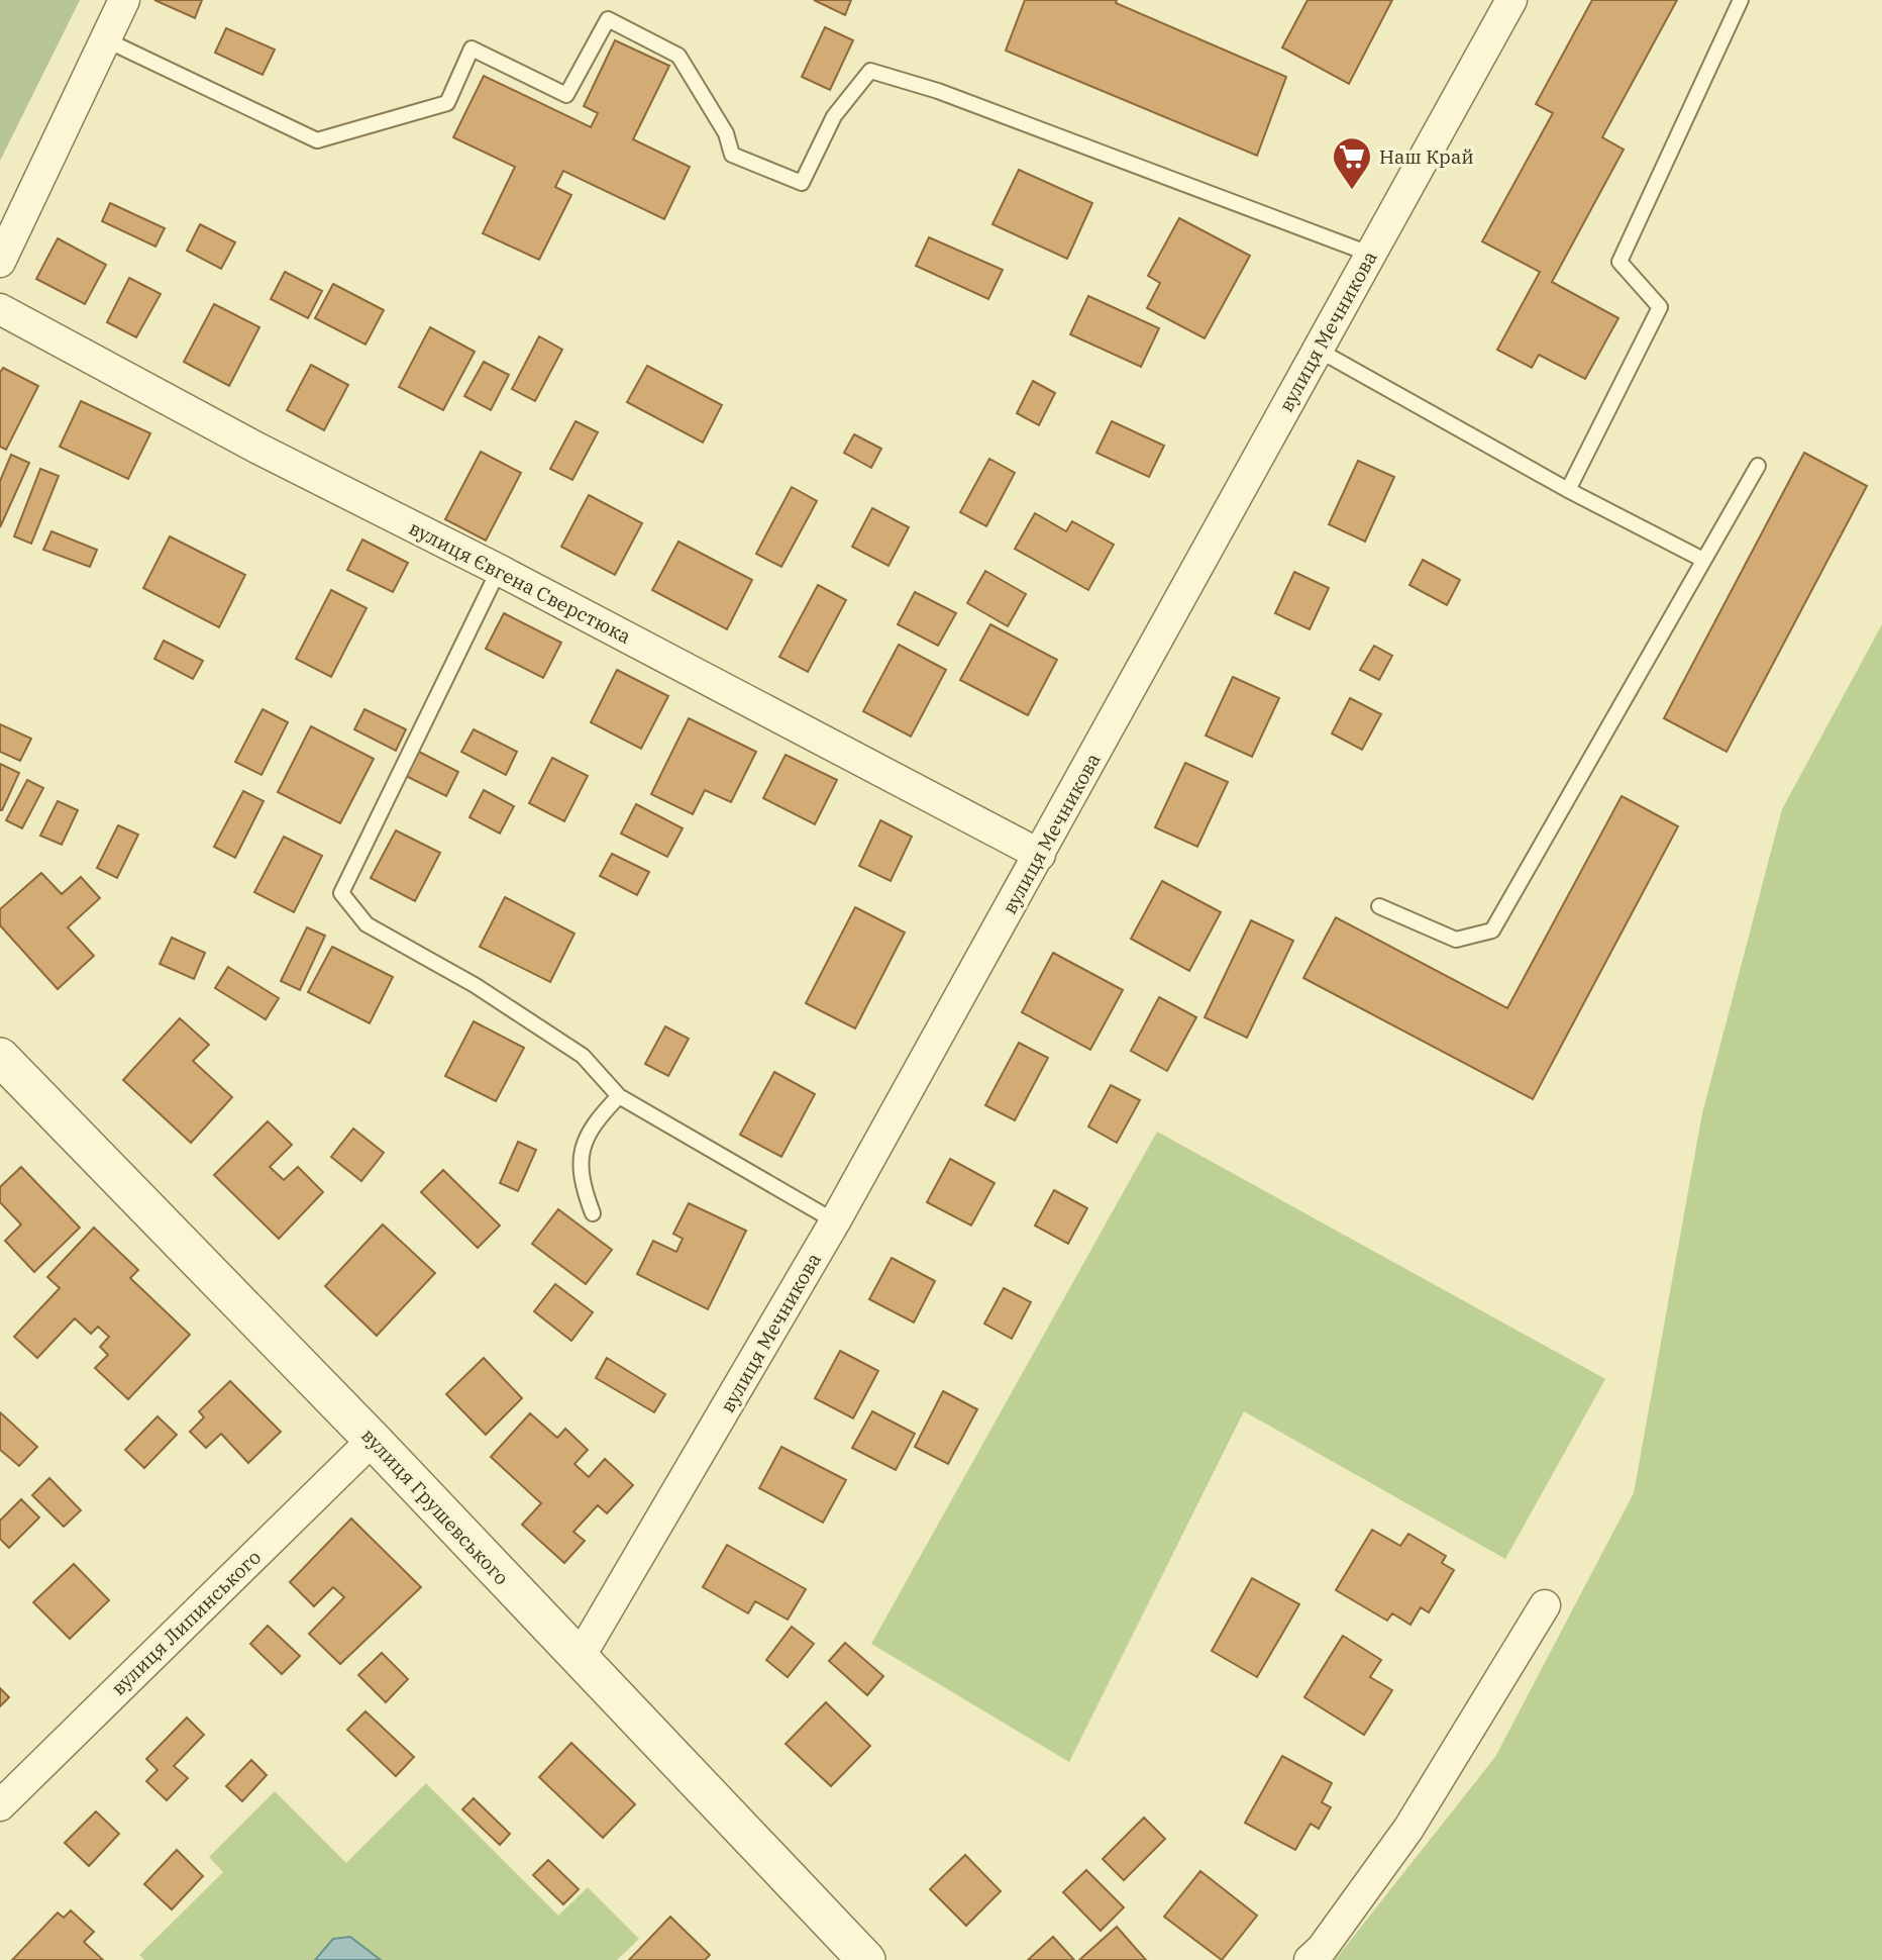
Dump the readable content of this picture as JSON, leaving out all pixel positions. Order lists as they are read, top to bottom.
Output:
{
  "streets": {
    "street": [
      "вулиця Мечникова",
      "вулиця Євгена Сверстюка",
      "вулиця Грушевського",
      "вулиця Липинського"
    ]
  },
  "crossings": [
    ["вулиця Мечникова", "вулиця Євгена Сверстюка"],
    ["вулиця Мечникова", "вулиця Грушевського"],
    ["вулиця Грушевського", "вулиця Липинського"]
  ],
  "places": {
    "supermarket": ["Наш Край"]
  }
}
